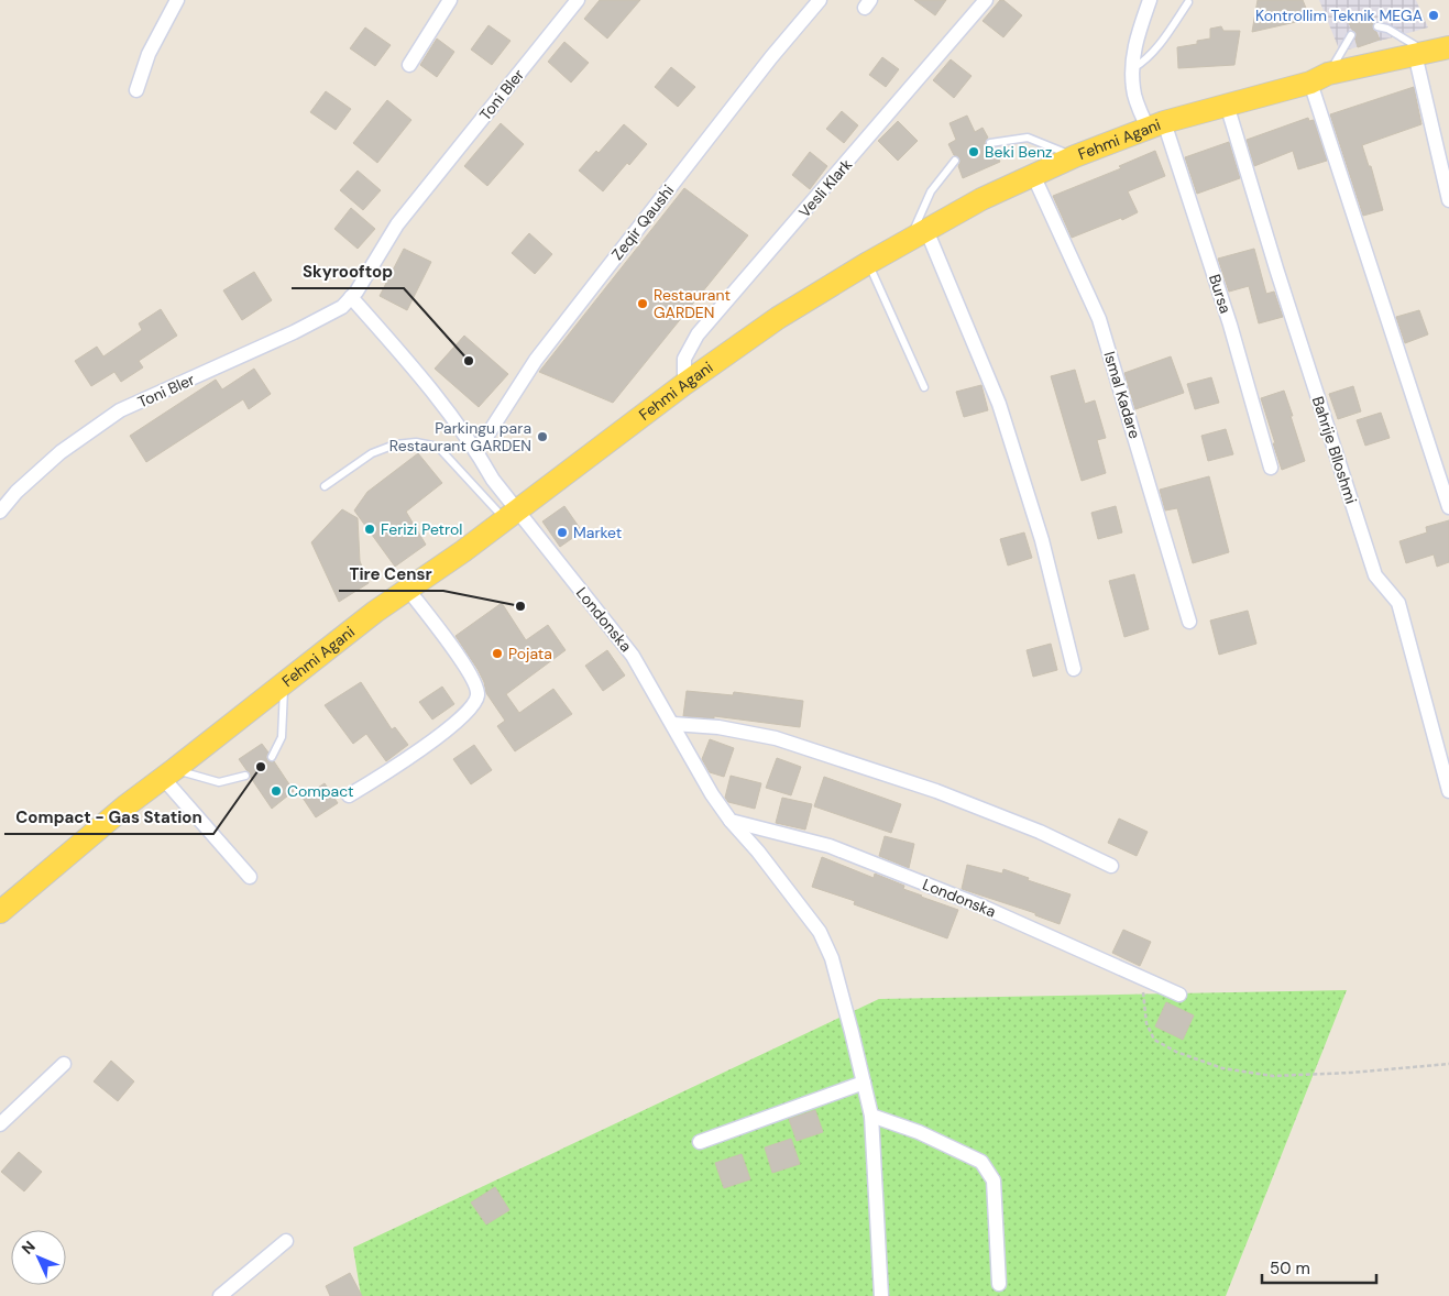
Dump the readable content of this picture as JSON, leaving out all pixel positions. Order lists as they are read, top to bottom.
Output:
{
  "streets": {
    "main road": ["Fehmi Agani"],
    "street": [
      "Toni Bler",
      "Vesli Klark",
      "Zeqir Qaushi",
      "Bursa",
      "Ismal Kadare",
      "Bahrije Blloshmi",
      "Londonska"
    ]
  },
  "crossings": [
    ["Fehmi Agani", "Vesli Klark"],
    ["Fehmi Agani", "Bursa"],
    ["Fehmi Agani", "Ismal Kadare"],
    ["Fehmi Agani", "Bahrije Blloshmi"],
    ["Fehmi Agani", "Londonska"]
  ],
  "places": [
    "Kontrollim Teknik MEGA",
    "Beki Benz",
    "Restaurant GARDEN",
    "Skyrooftop",
    "Parkingu para Restaurant GARDEN",
    "Ferizi Petrol",
    "Market",
    "Tire Censr",
    "Pojata",
    "Compact - Gas Station",
    "Compact"
  ],
  "scale_bar": "50 m",
  "north": "top left"
}
